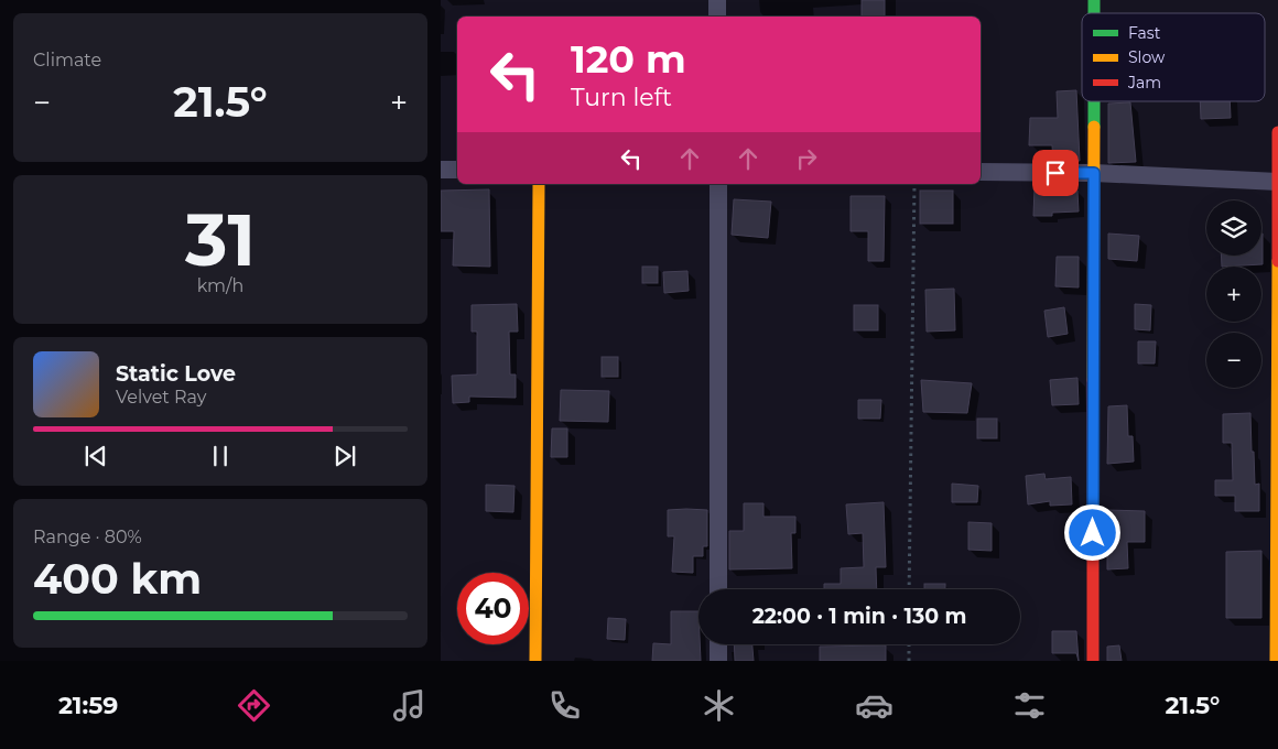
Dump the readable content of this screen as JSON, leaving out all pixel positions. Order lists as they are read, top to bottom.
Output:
{
  "legend": ["Fast", "Slow", "Jam"],
  "page": {
    "tile": [
      "Climate",
      ["31", "km/h"],
      ["Range · 80%", "400 km"]
    ],
    "turn": ["120 m", "Turn left"],
    "heat": ["−", "21.5°", "+"],
    "map_buttons": ["+", "−"],
    "song": ["Static Love", "Velvet Ray"],
    "limit": "40",
    "trip": "22:00 · 1 min · 130 m",
    "tabs": ["21:59", "21.5°"]
  }
}
